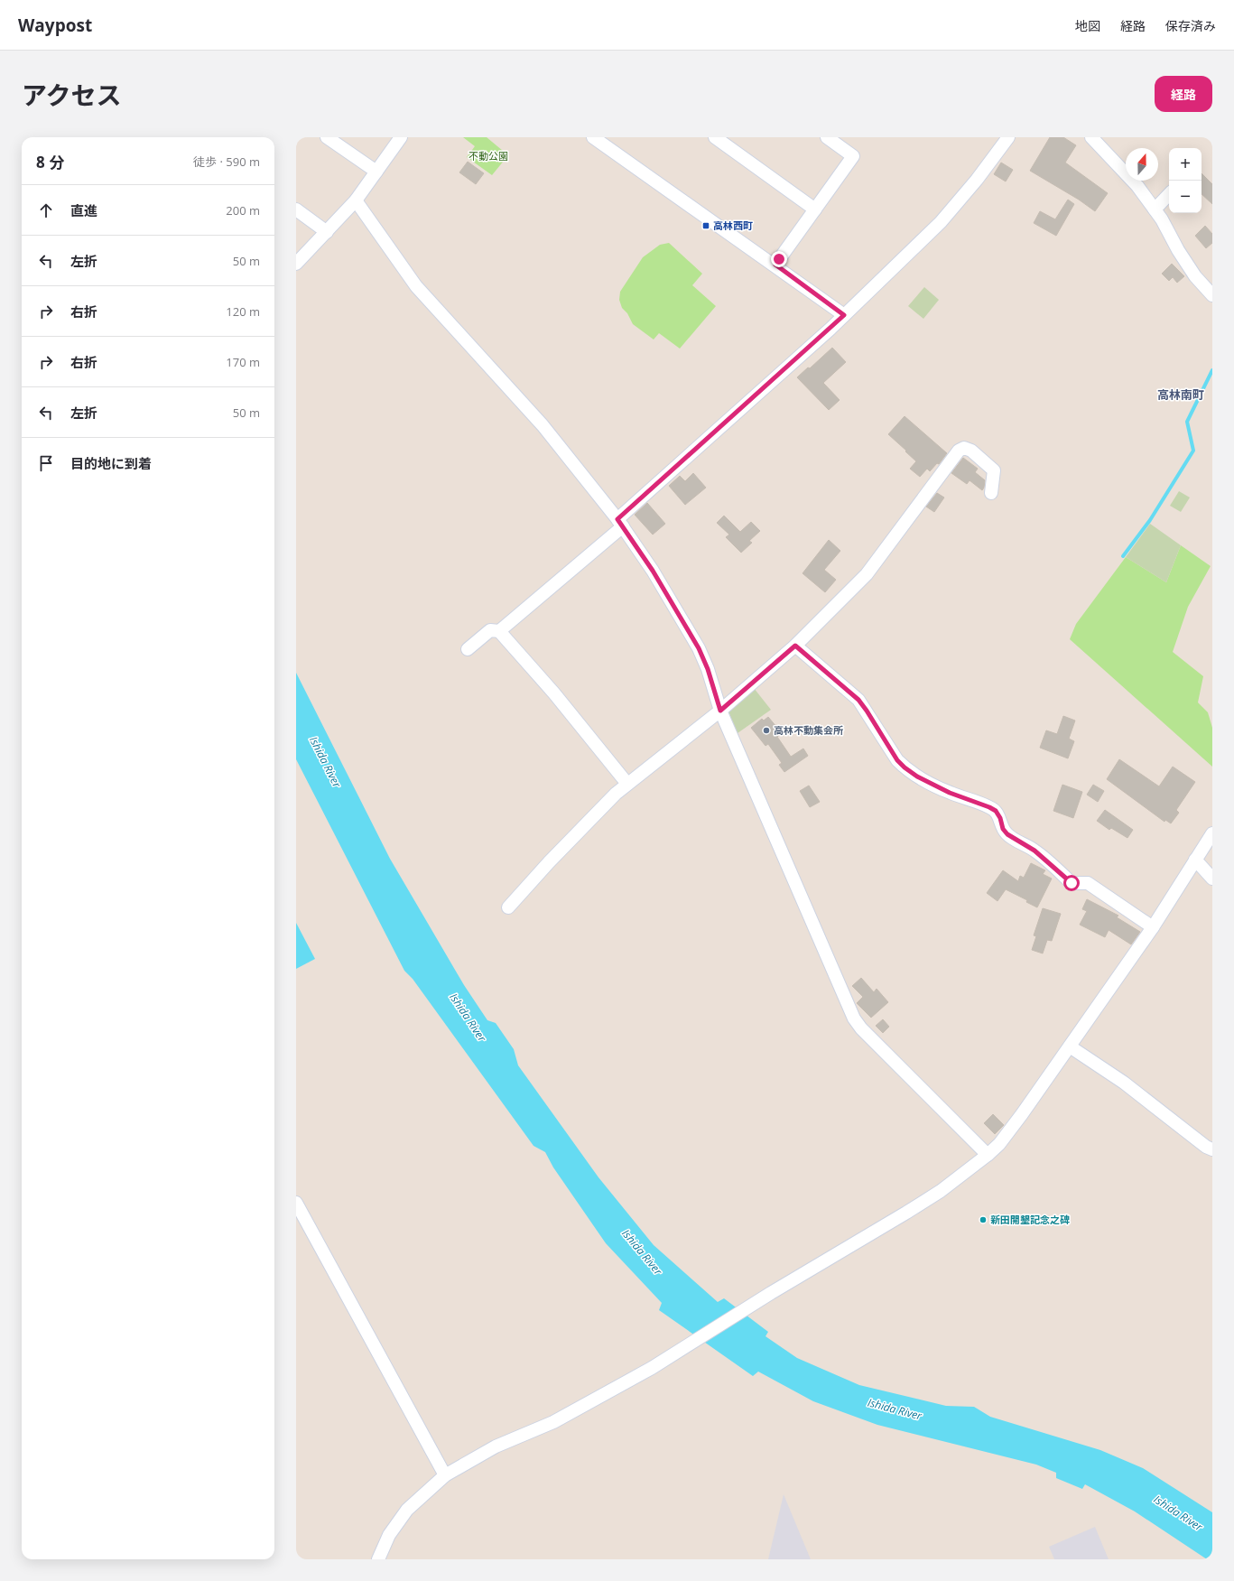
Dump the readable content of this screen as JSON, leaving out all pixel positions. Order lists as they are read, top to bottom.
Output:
{
  "districts": ["高林南町"],
  "water": ["Ishida River"],
  "parks": ["不動公園"],
  "places": {
    "transit": ["高林西町"],
    "other": ["高林不動集会所", "新田開墾記念之碑"]
  },
  "north": "top",
  "page": {
    "header": "Waypost",
    "nav": ["地図", "経路", "保存済み"],
    "title": "アクセス",
    "buttons": "経路",
    "heading": ["8 分", "徒歩 · 590 m"],
    "map_buttons": ["+", "−"],
    "list": [
      ["直進", "200 m"],
      ["左折", "50 m"],
      ["右折", "120 m"],
      ["右折", "170 m"],
      ["左折", "50 m"],
      "目的地に到着"
    ]
  }
}
